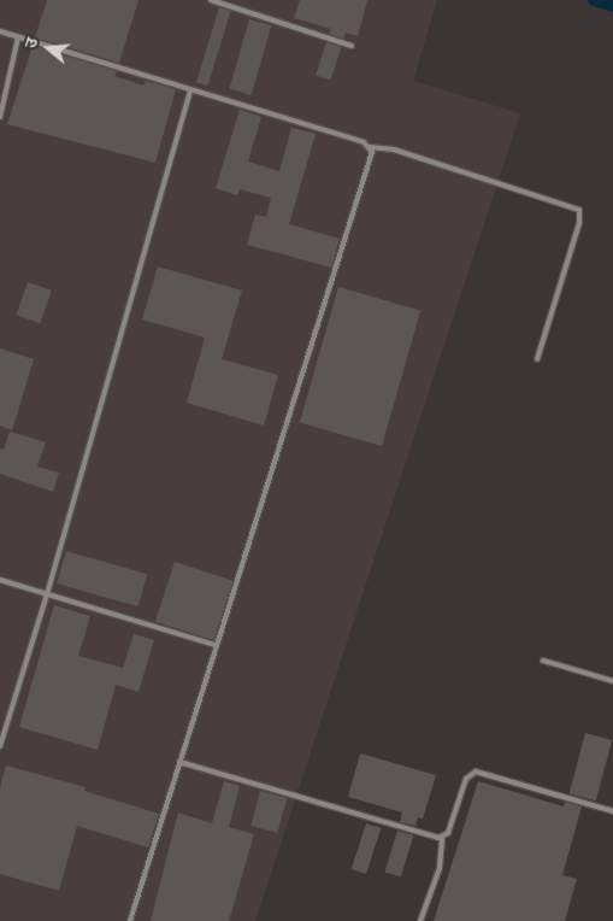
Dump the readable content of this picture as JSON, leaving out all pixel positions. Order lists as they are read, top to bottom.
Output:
{
  "north": "left"
}
